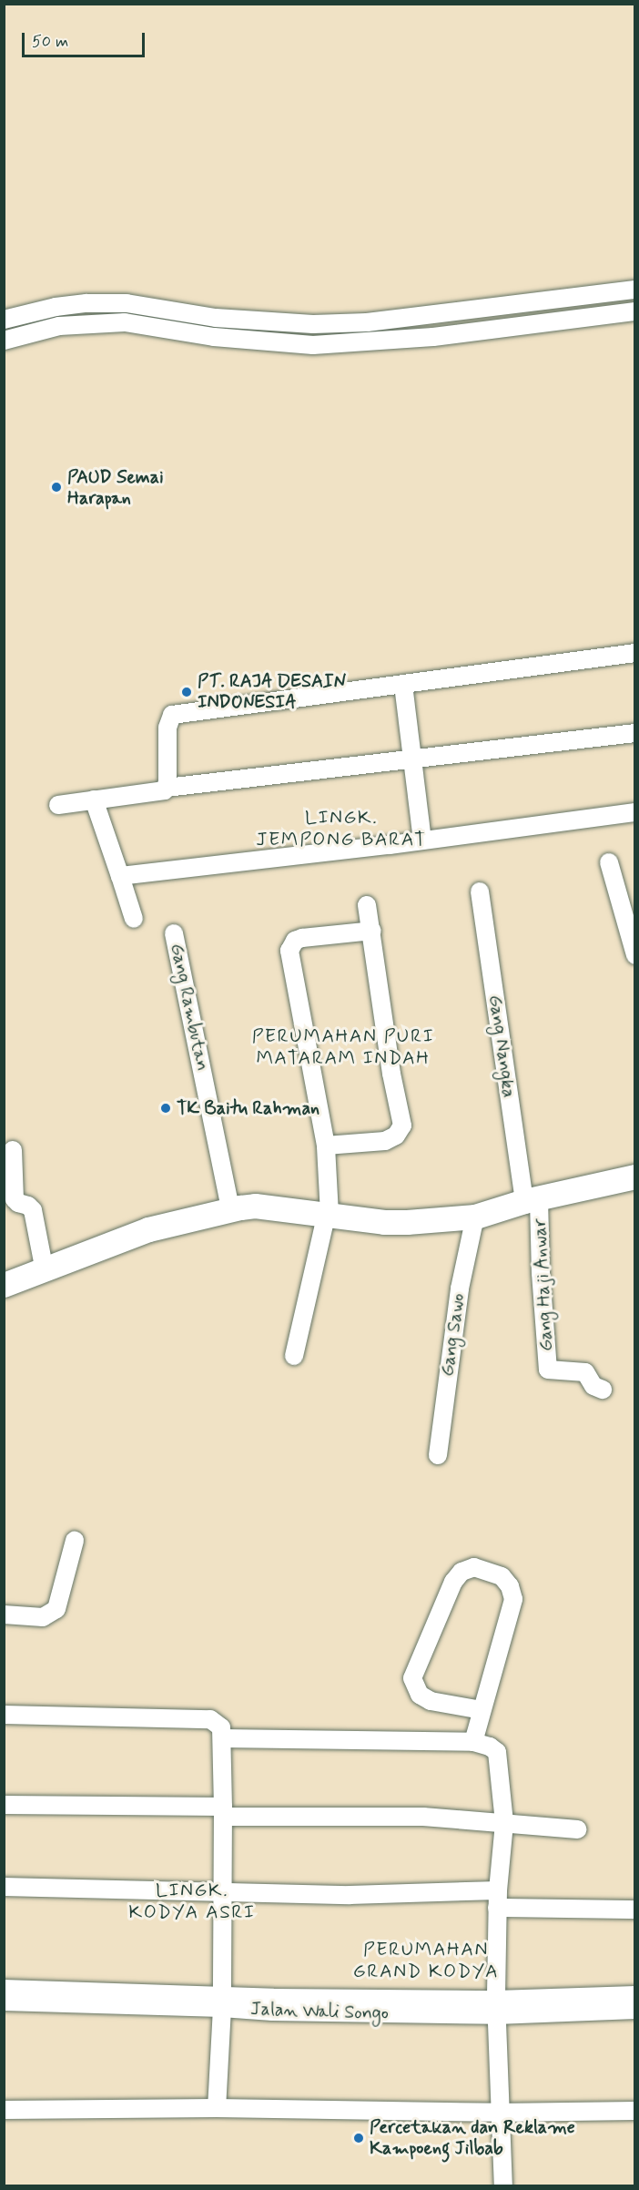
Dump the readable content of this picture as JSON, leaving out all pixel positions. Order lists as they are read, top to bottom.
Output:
{
  "streets": {
    "street": [
      "Gang Rambutan",
      "Gang Nangka",
      "Gang Haji Anwar",
      "Gang Sawo",
      "Jalan Wali Songo"
    ]
  },
  "crossings": [
    ["Gang Nangka", "Gang Haji Anwar"]
  ],
  "districts": [
    "LINGK. JEMPONG BARAT",
    "PERUMAHAN PURI MATARAM INDAH",
    "LINGK. KODYA ASRI",
    "PERUMAHAN GRAND KODYA"
  ],
  "places": [
    "PAUD Semai Harapan",
    "PT. RAJA DESAIN INDONESIA",
    "TK Baitu Rahman",
    "Percetakan dan Reklame Kampoeng Jilbab"
  ],
  "scale_bar": "50 m"
}
